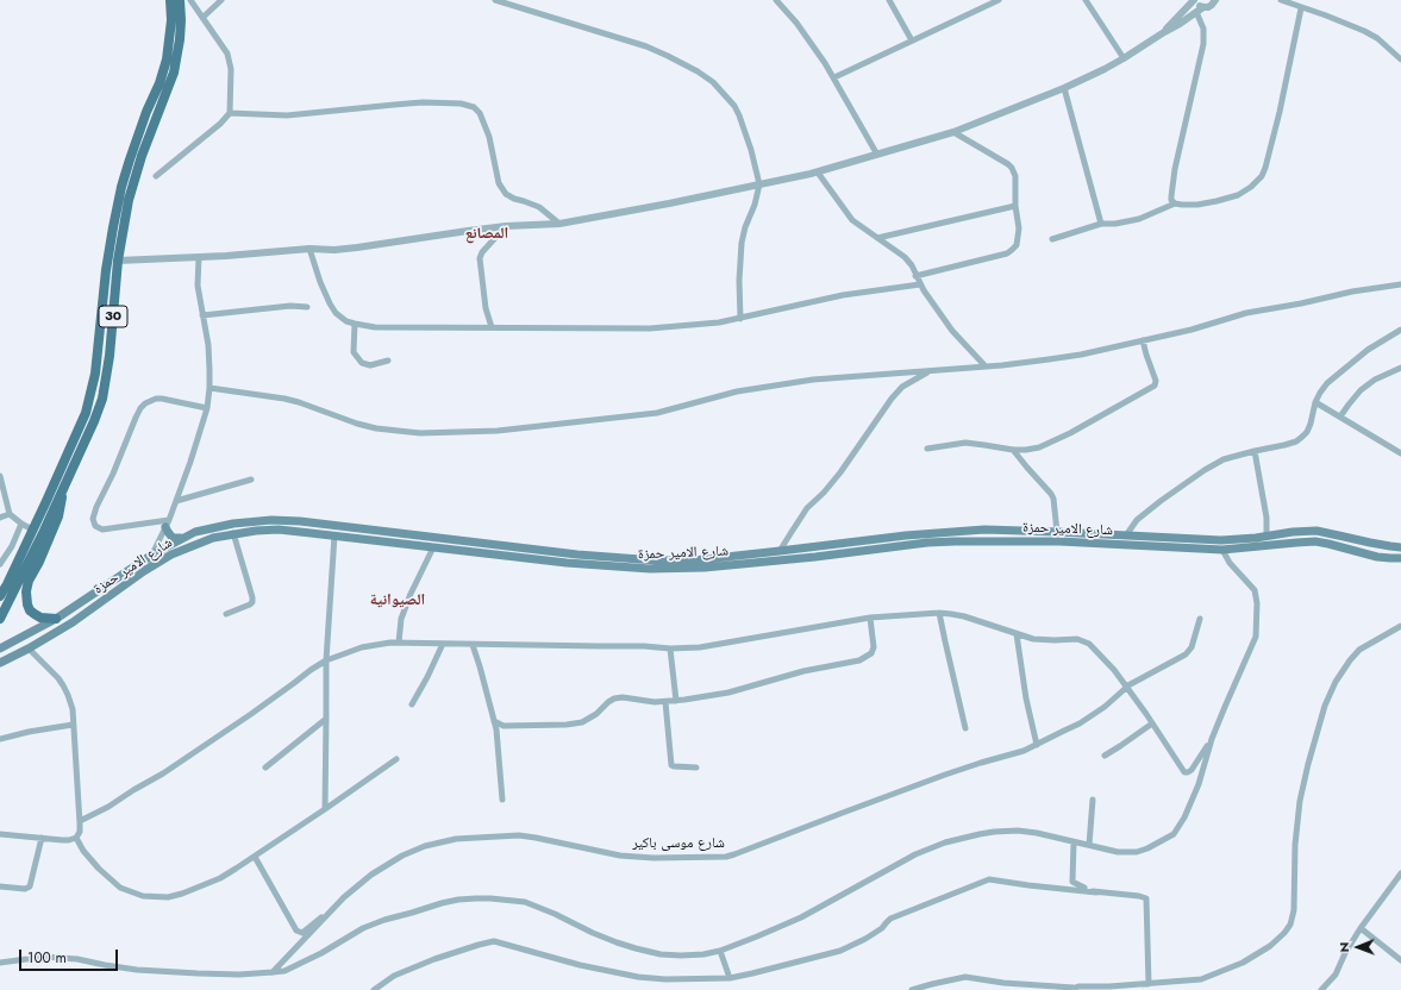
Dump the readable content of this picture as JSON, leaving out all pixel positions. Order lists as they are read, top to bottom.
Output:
{
  "streets": {
    "main road": ["30", "شارع الامير حمزة"],
    "street": ["شارع موسى باكير"]
  },
  "districts": ["المصانع", "الصيوانية"],
  "scale_bar": "100 m",
  "north": "left"
}
